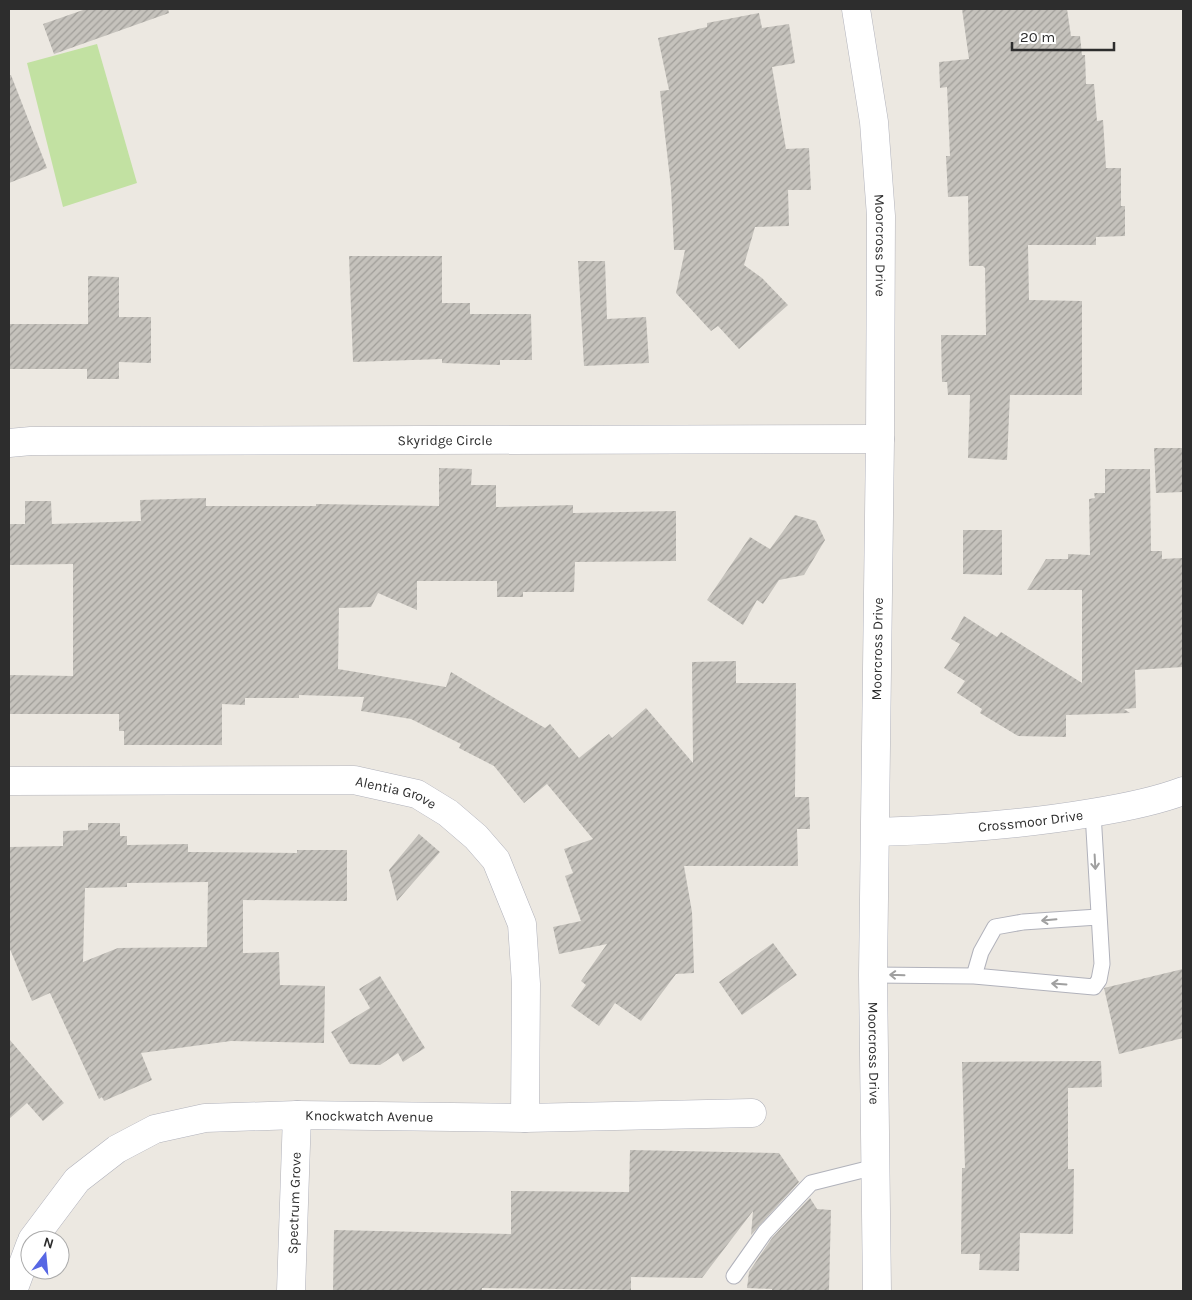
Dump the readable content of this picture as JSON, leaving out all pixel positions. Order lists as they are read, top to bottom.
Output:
{
  "streets": {
    "street": [
      "Moorcross Drive",
      "Skyridge Circle",
      "Alentia Grove",
      "Crossmoor Drive",
      "Knockwatch Avenue",
      "Spectrum Grove"
    ]
  },
  "crossings": [
    ["Moorcross Drive", "Skyridge Circle"],
    ["Moorcross Drive", "Crossmoor Drive"],
    ["Alentia Grove", "Knockwatch Avenue"],
    ["Knockwatch Avenue", "Spectrum Grove"]
  ],
  "scale_bar": "20 m",
  "north": "top"
}
